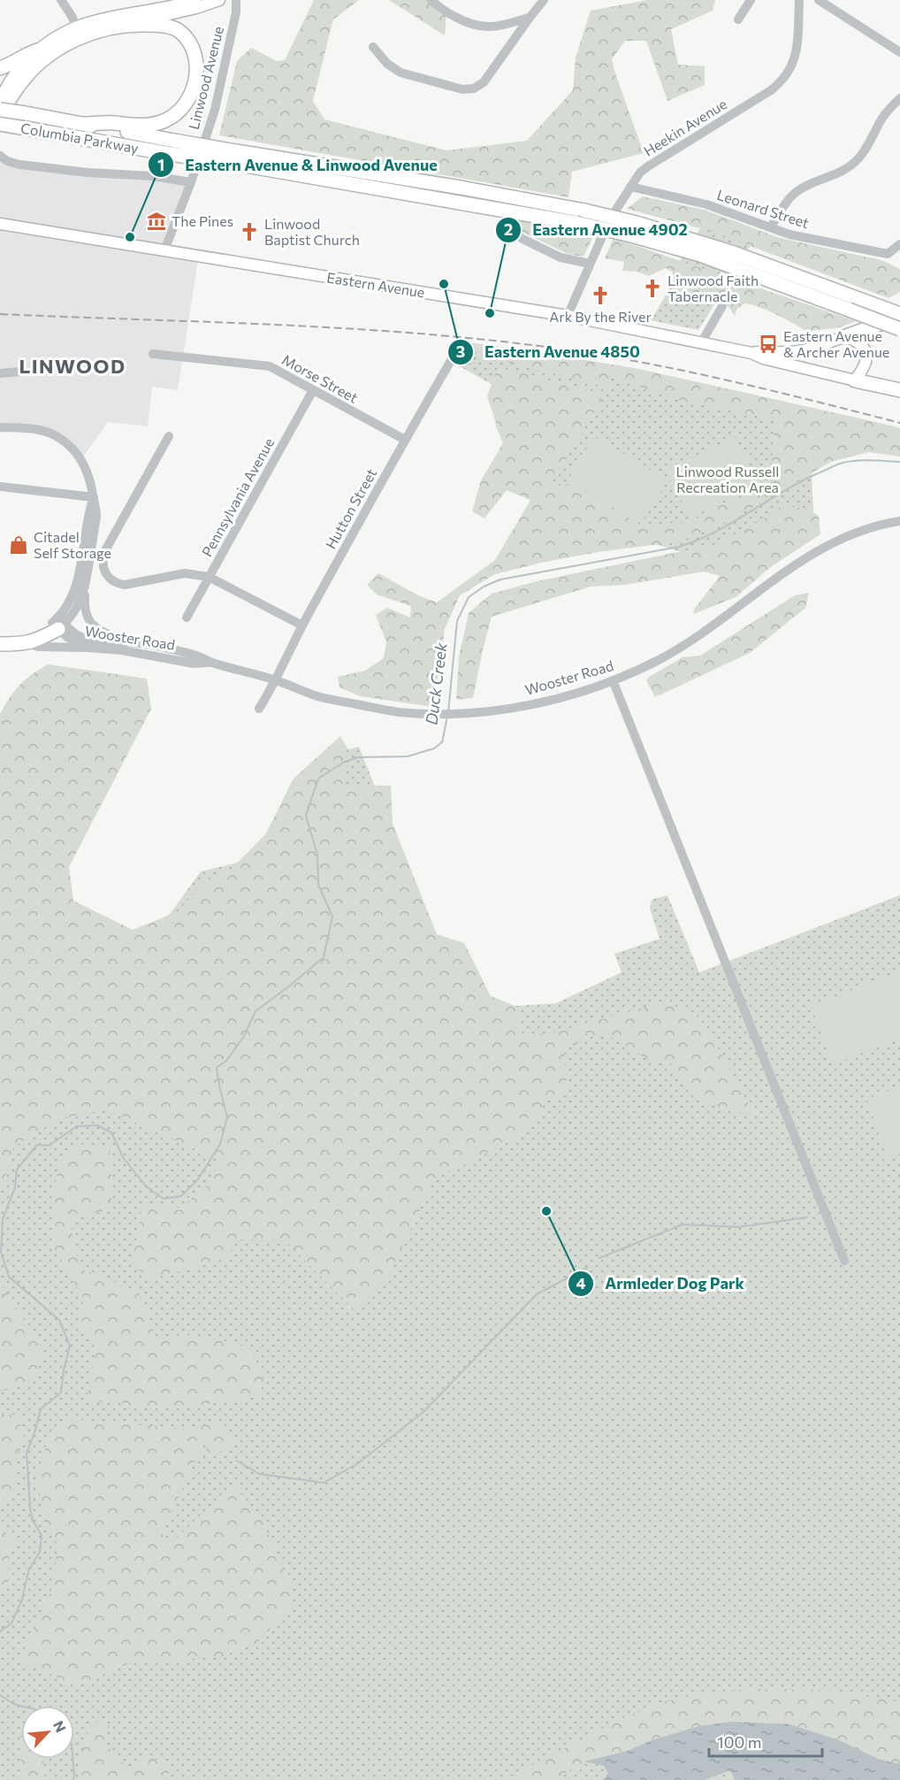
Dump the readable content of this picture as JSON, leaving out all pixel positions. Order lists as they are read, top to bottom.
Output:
{
  "streets": {
    "highway": ["Columbia Parkway"],
    "main road": ["Eastern Avenue"],
    "street": [
      "Linwood Avenue",
      "Heekin Avenue",
      "Leonard Street",
      "Morse Street",
      "Pennsylvania Avenue",
      "Hutton Street",
      "Wooster Road"
    ]
  },
  "crossings": [
    ["Linwood Avenue", "Eastern Avenue"],
    ["Heekin Avenue", "Leonard Street"],
    ["Heekin Avenue", "Eastern Avenue"],
    ["Morse Street", "Pennsylvania Avenue"],
    ["Morse Street", "Hutton Street"],
    ["Hutton Street", "Wooster Road"]
  ],
  "districts": ["LINWOOD"],
  "water": ["Duck Creek"],
  "parks": ["Linwood Russell Recreation Area"],
  "places": {
    "museum": ["The Pines"],
    "church": ["Linwood Baptist Church", "Linwood Faith Tabernacle", "Ark By the River"],
    "other": [
      "Eastern Avenue & Linwood Avenue",
      "Eastern Avenue 4850",
      "Eastern Avenue 4902",
      "Armleder Dog Park"
    ],
    "bus stop": ["Eastern Avenue & Archer Avenue"],
    "shop": ["Citadel Self Storage"]
  },
  "scale_bar": "100 m",
  "north": "top right"
}
